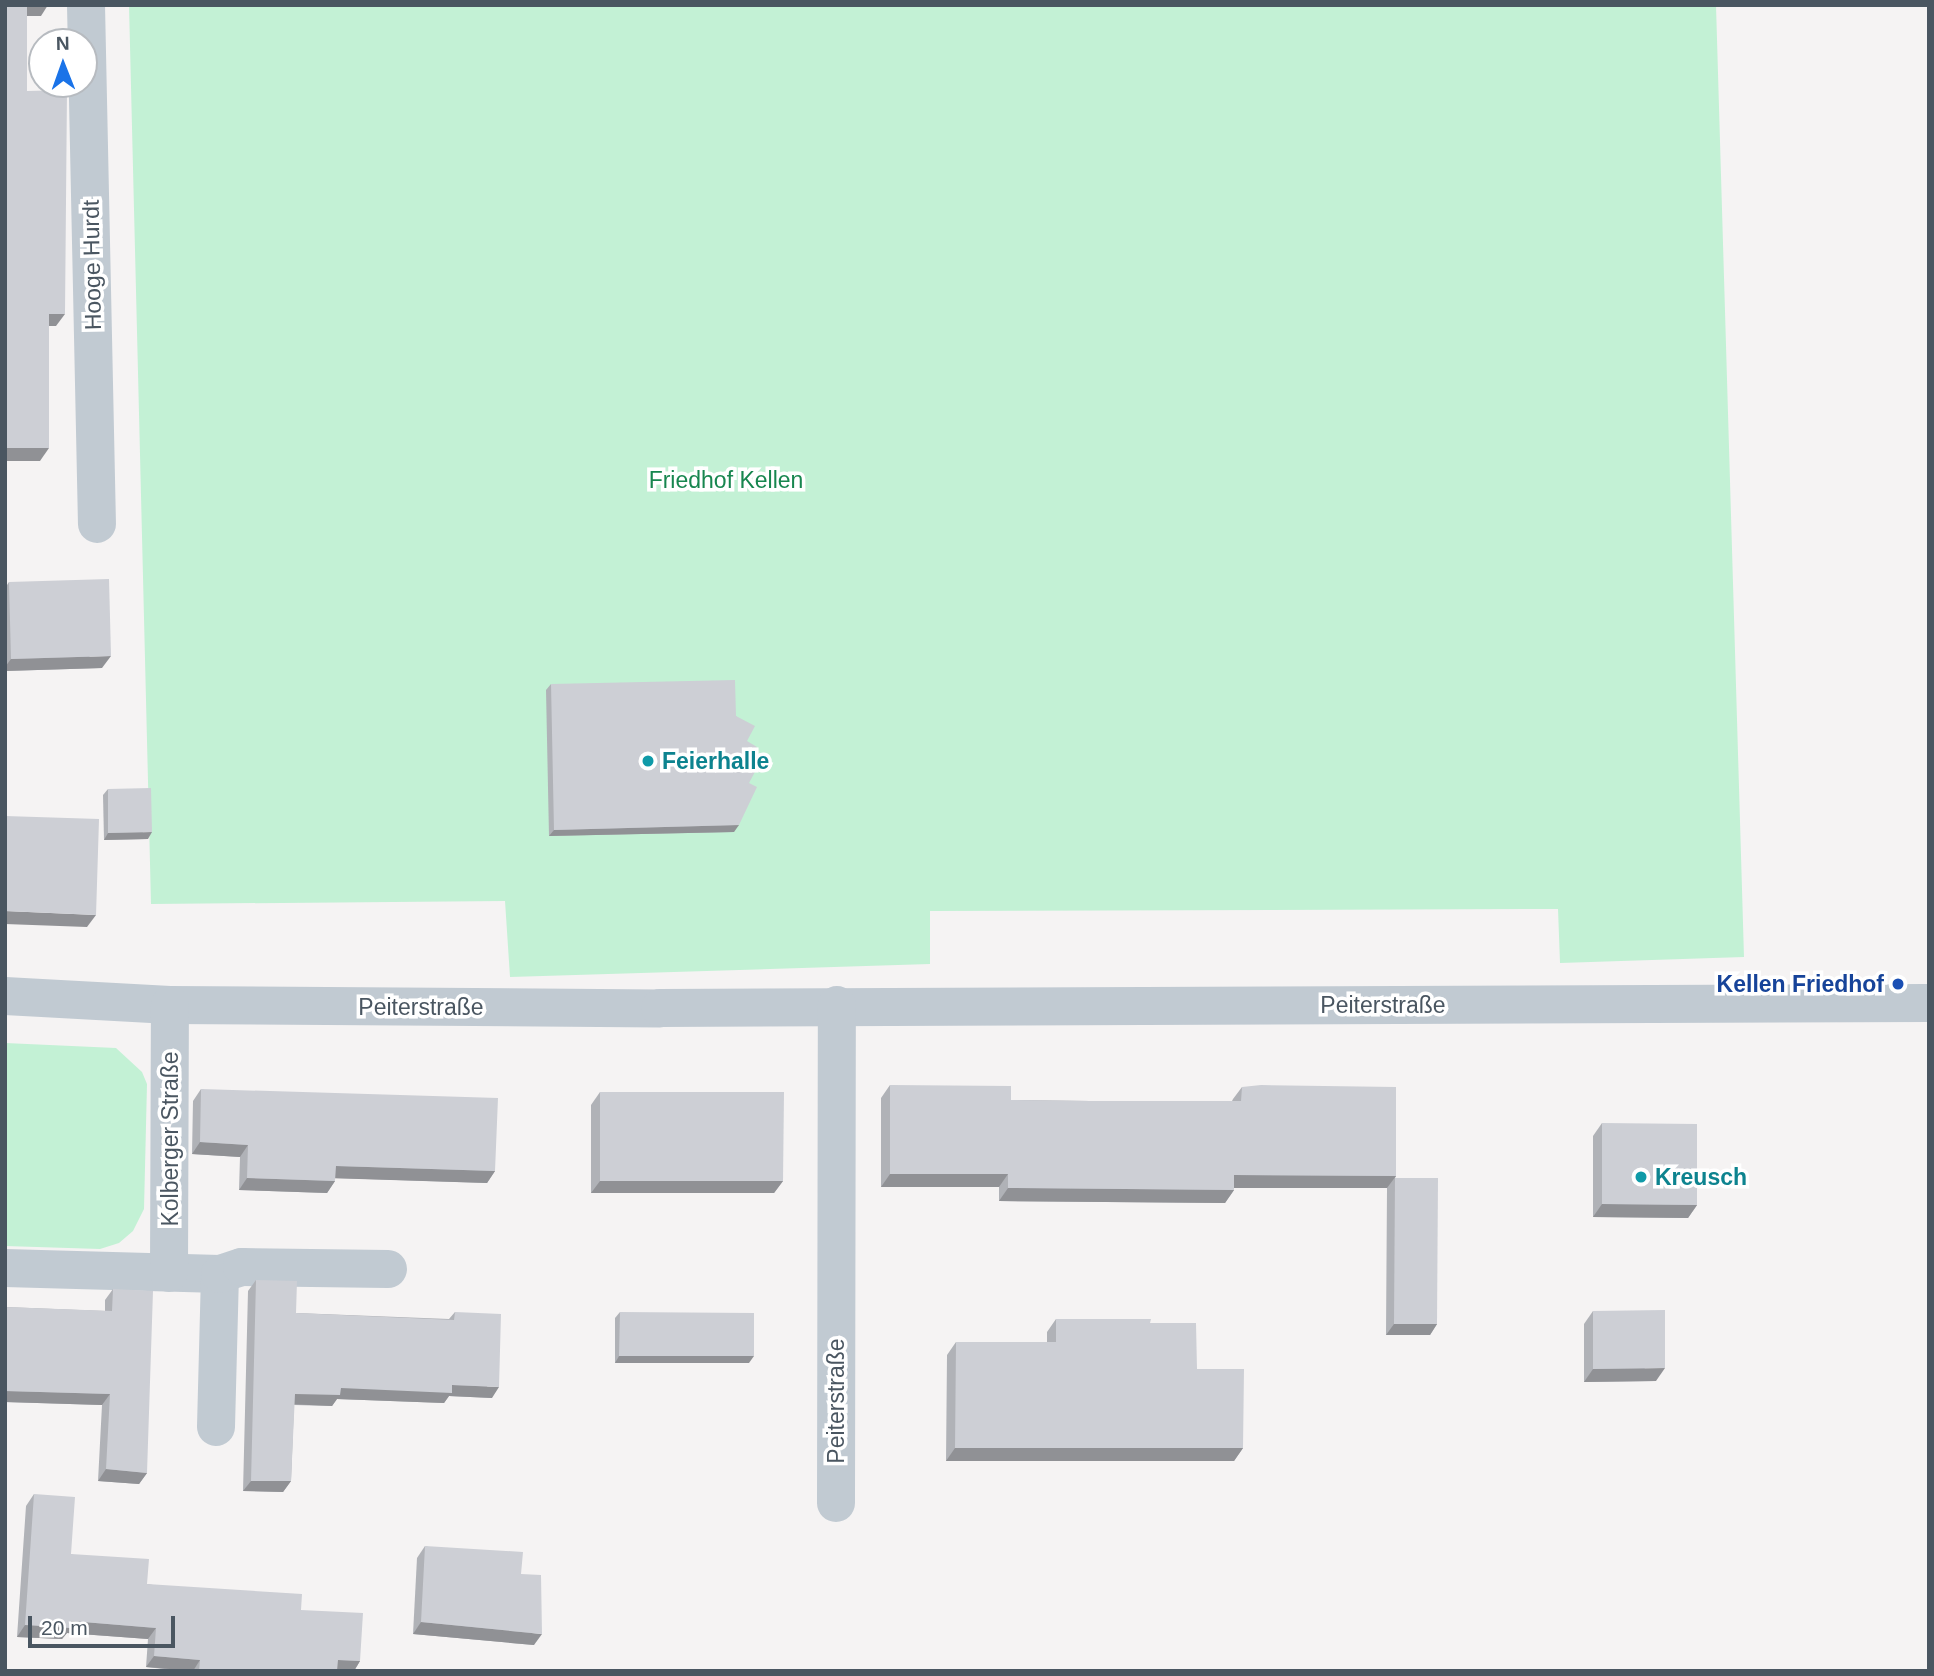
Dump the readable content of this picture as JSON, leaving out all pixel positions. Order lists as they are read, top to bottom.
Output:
{
  "streets": {
    "street": ["Hooge Hurdt", "Peiterstraße", "Kolberger Straße"]
  },
  "crossings": [
    ["Peiterstraße", "Kolberger Straße"]
  ],
  "parks": ["Friedhof Kellen"],
  "places": ["Feierhalle", "Kellen Friedhof", "Kreusch"],
  "scale_bar": "20 m",
  "north": "top"
}
